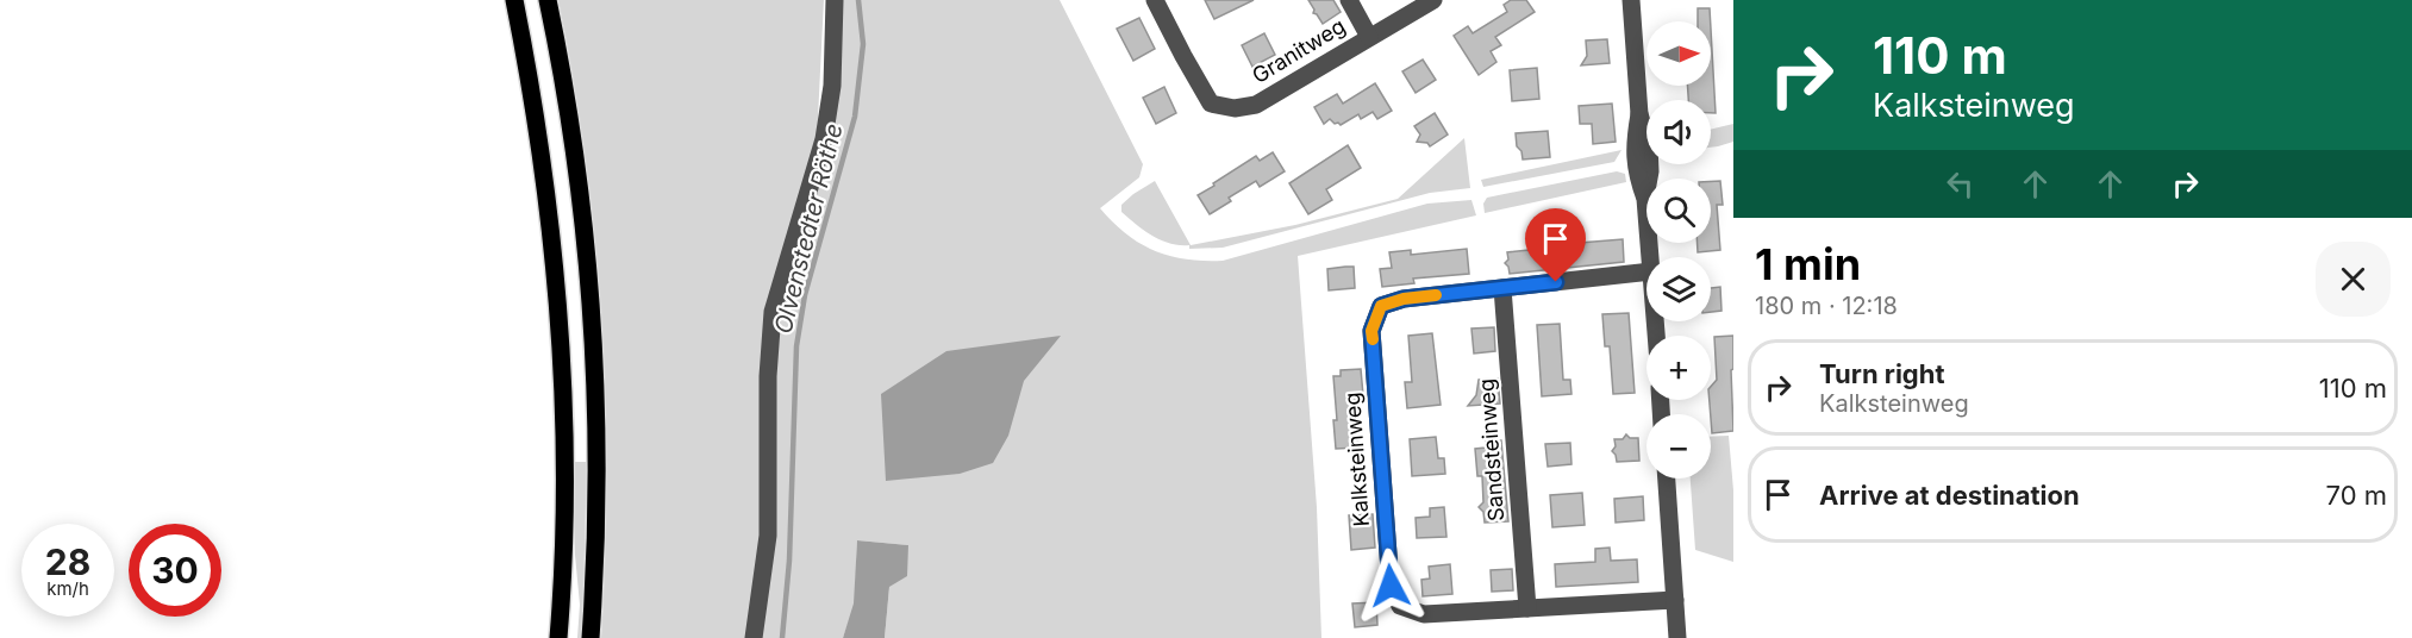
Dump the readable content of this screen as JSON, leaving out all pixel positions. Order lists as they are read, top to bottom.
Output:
{
  "streets": {
    "street": ["Granitweg", "Sandsteinweg", "Kalksteinweg"]
  },
  "crossings": [
    ["Sandsteinweg", "Kalksteinweg"]
  ],
  "water": ["Olvenstedter Röthe"],
  "north": "right",
  "page": {
    "turn": ["110 m", "Kalksteinweg"],
    "map_buttons": ["+", "−"],
    "heading": ["1 min", "180 m · 12:18"],
    "list": [
      {
        "name": "Turn right",
        "note": "Kalksteinweg",
        "value": "110 m"
      },
      {
        "name": "Arrive at destination",
        "value": "70 m"
      }
    ],
    "speed": "28 km/h",
    "limit": "30"
  }
}
